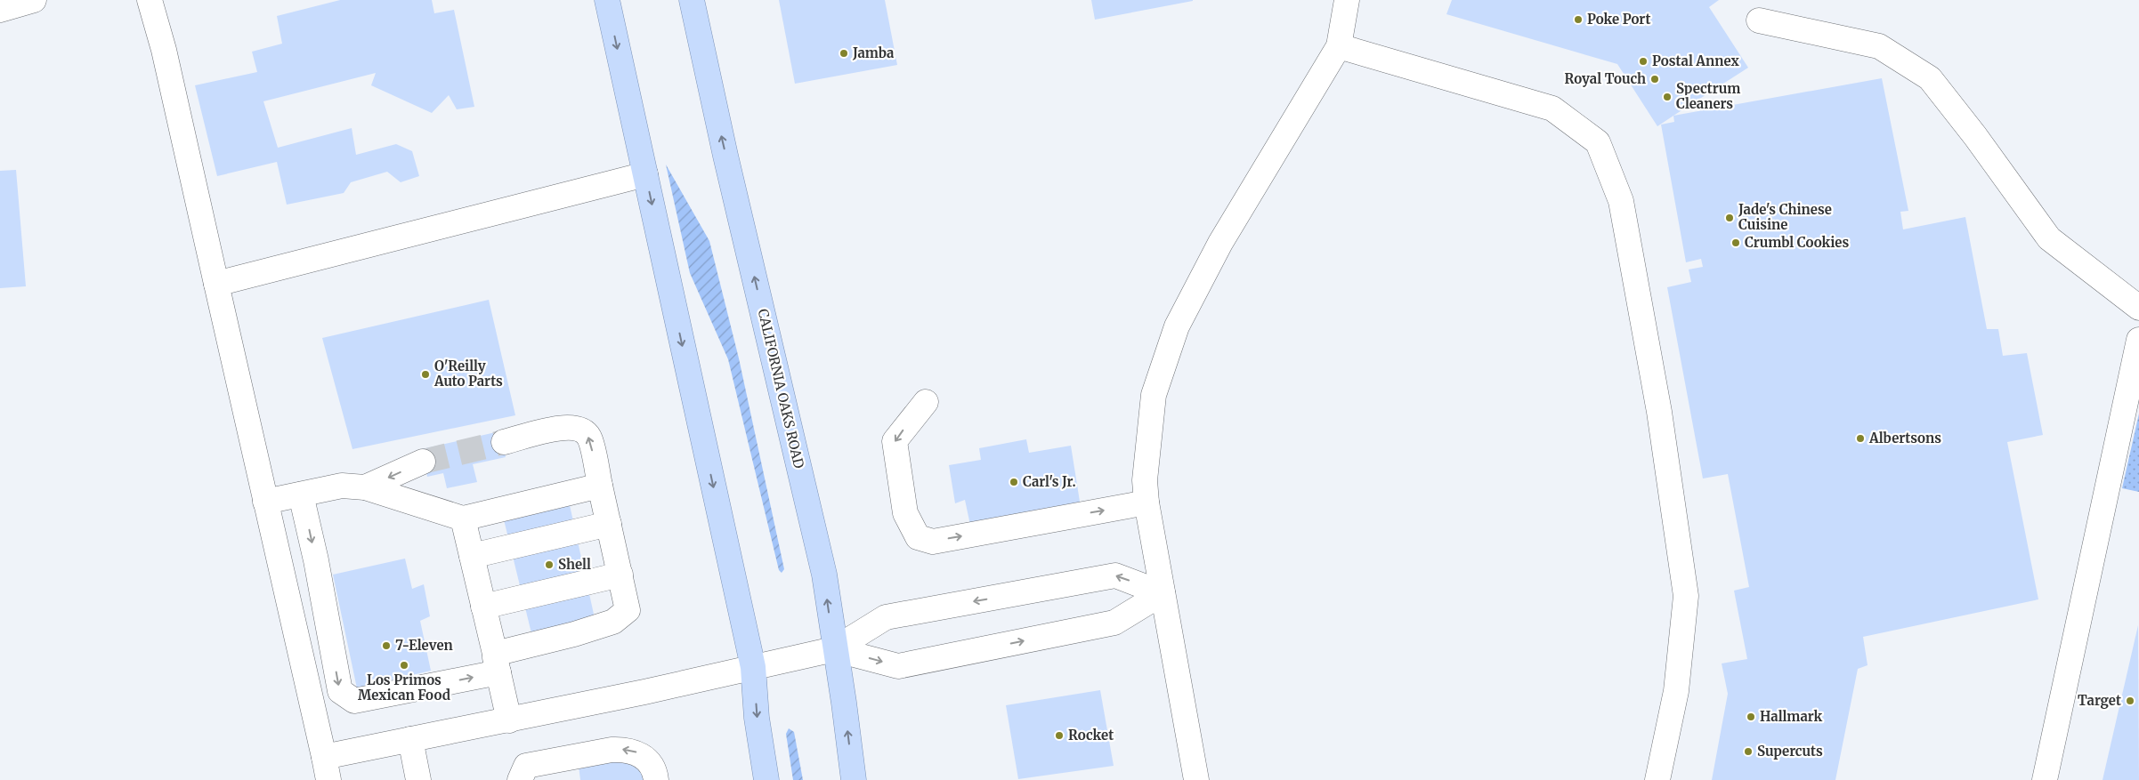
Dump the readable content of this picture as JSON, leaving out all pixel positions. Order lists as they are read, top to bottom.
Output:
{
  "streets": {
    "main road": ["CALIFORNIA OAKS ROAD"]
  },
  "places": [
    "Poke Port",
    "Jamba",
    "Postal Annex",
    "Royal Touch",
    "Spectrum Cleaners",
    "Jade's Chinese Cuisine",
    "Crumbl Cookies",
    "O'Reilly Auto Parts",
    "Albertsons",
    "Carl's Jr.",
    "Shell",
    "7-Eleven",
    "Los Primos Mexican Food",
    "Target",
    "Hallmark",
    "Rocket",
    "Supercuts"
  ]
}
